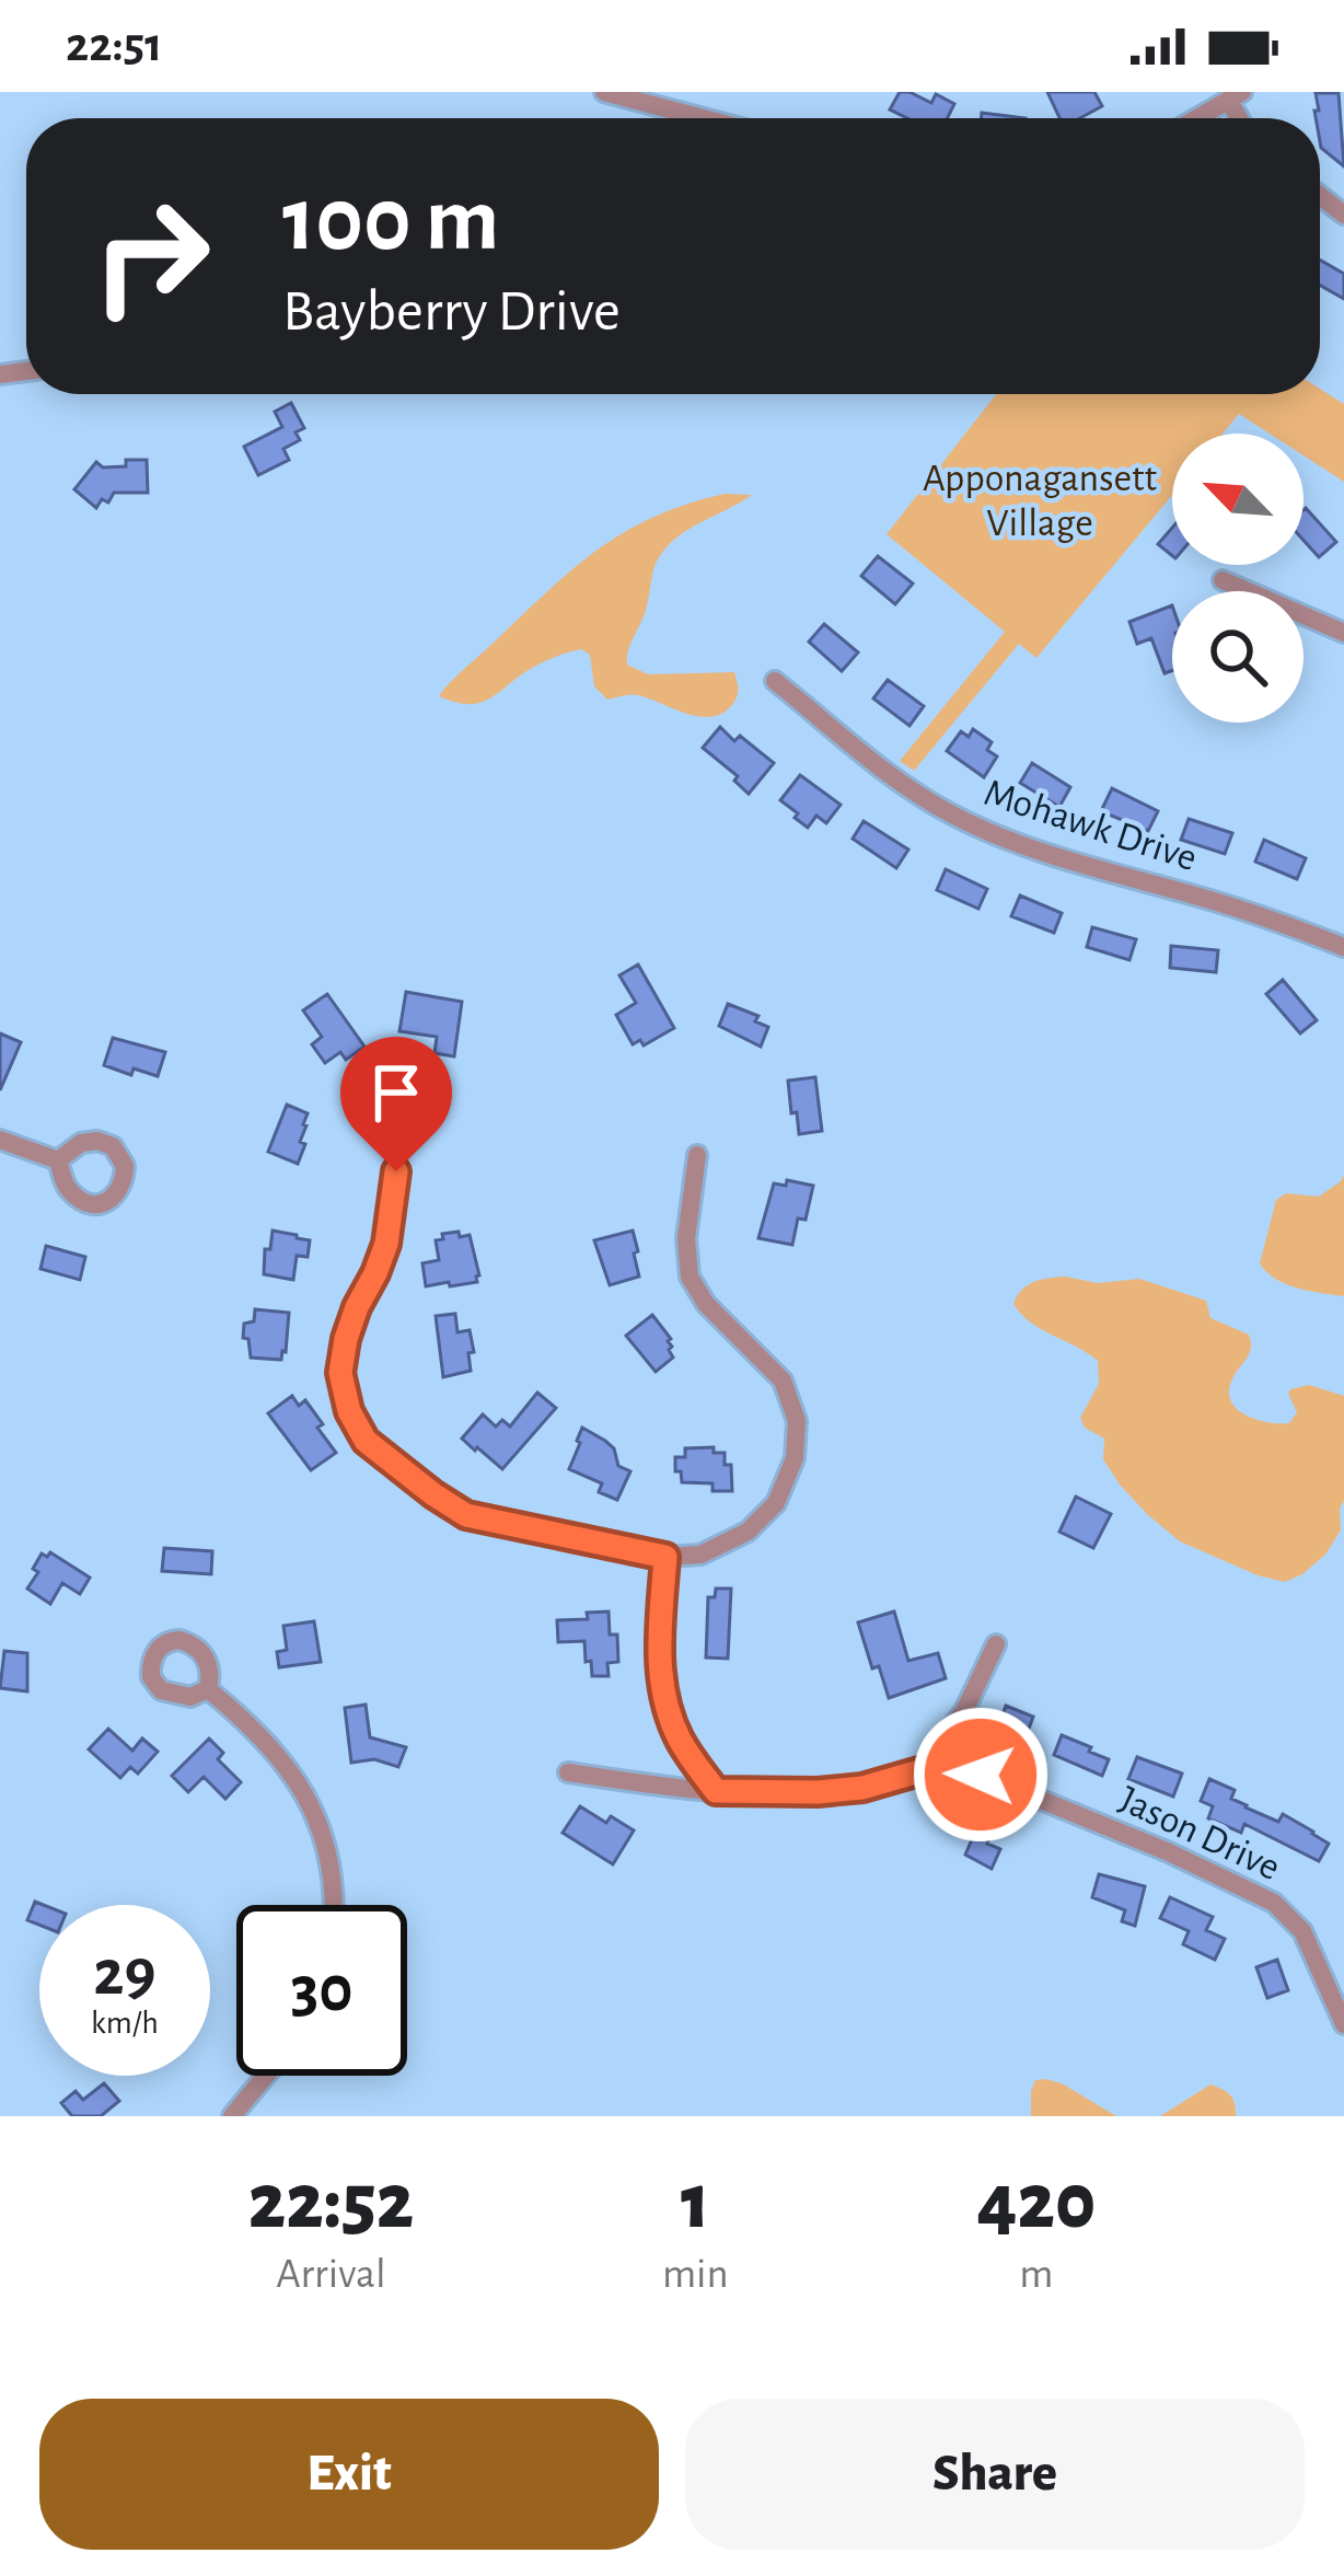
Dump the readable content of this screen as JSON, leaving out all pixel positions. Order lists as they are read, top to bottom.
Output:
{
  "streets": {
    "street": ["Mohawk Drive", "Jason Drive"]
  },
  "parks": ["Apponagansett Village"],
  "north": "top left",
  "page": {
    "status": "22:51",
    "turn": ["100 m", "Bayberry Drive"],
    "speed": "29 km/h",
    "limit": "30",
    "eta": [
      "22:52",
      "Arrival",
      "1",
      "min",
      "420",
      "m"
    ],
    "buttons": ["Exit", "Share"]
  }
}
